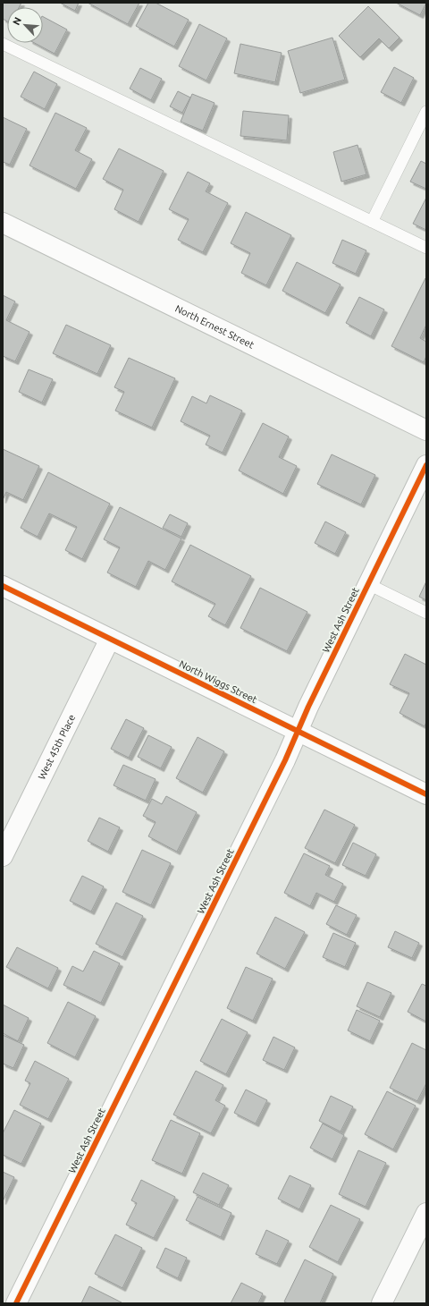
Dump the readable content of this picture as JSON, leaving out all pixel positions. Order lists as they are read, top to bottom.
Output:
{
  "streets": {
    "street": [
      "North Ernest Street",
      "West Ash Street",
      "North Wiggs Street",
      "West 45th Place"
    ]
  },
  "crossings": [
    ["West Ash Street", "North Wiggs Street"],
    ["North Wiggs Street", "West 45th Place"]
  ],
  "north": "top left"
}
